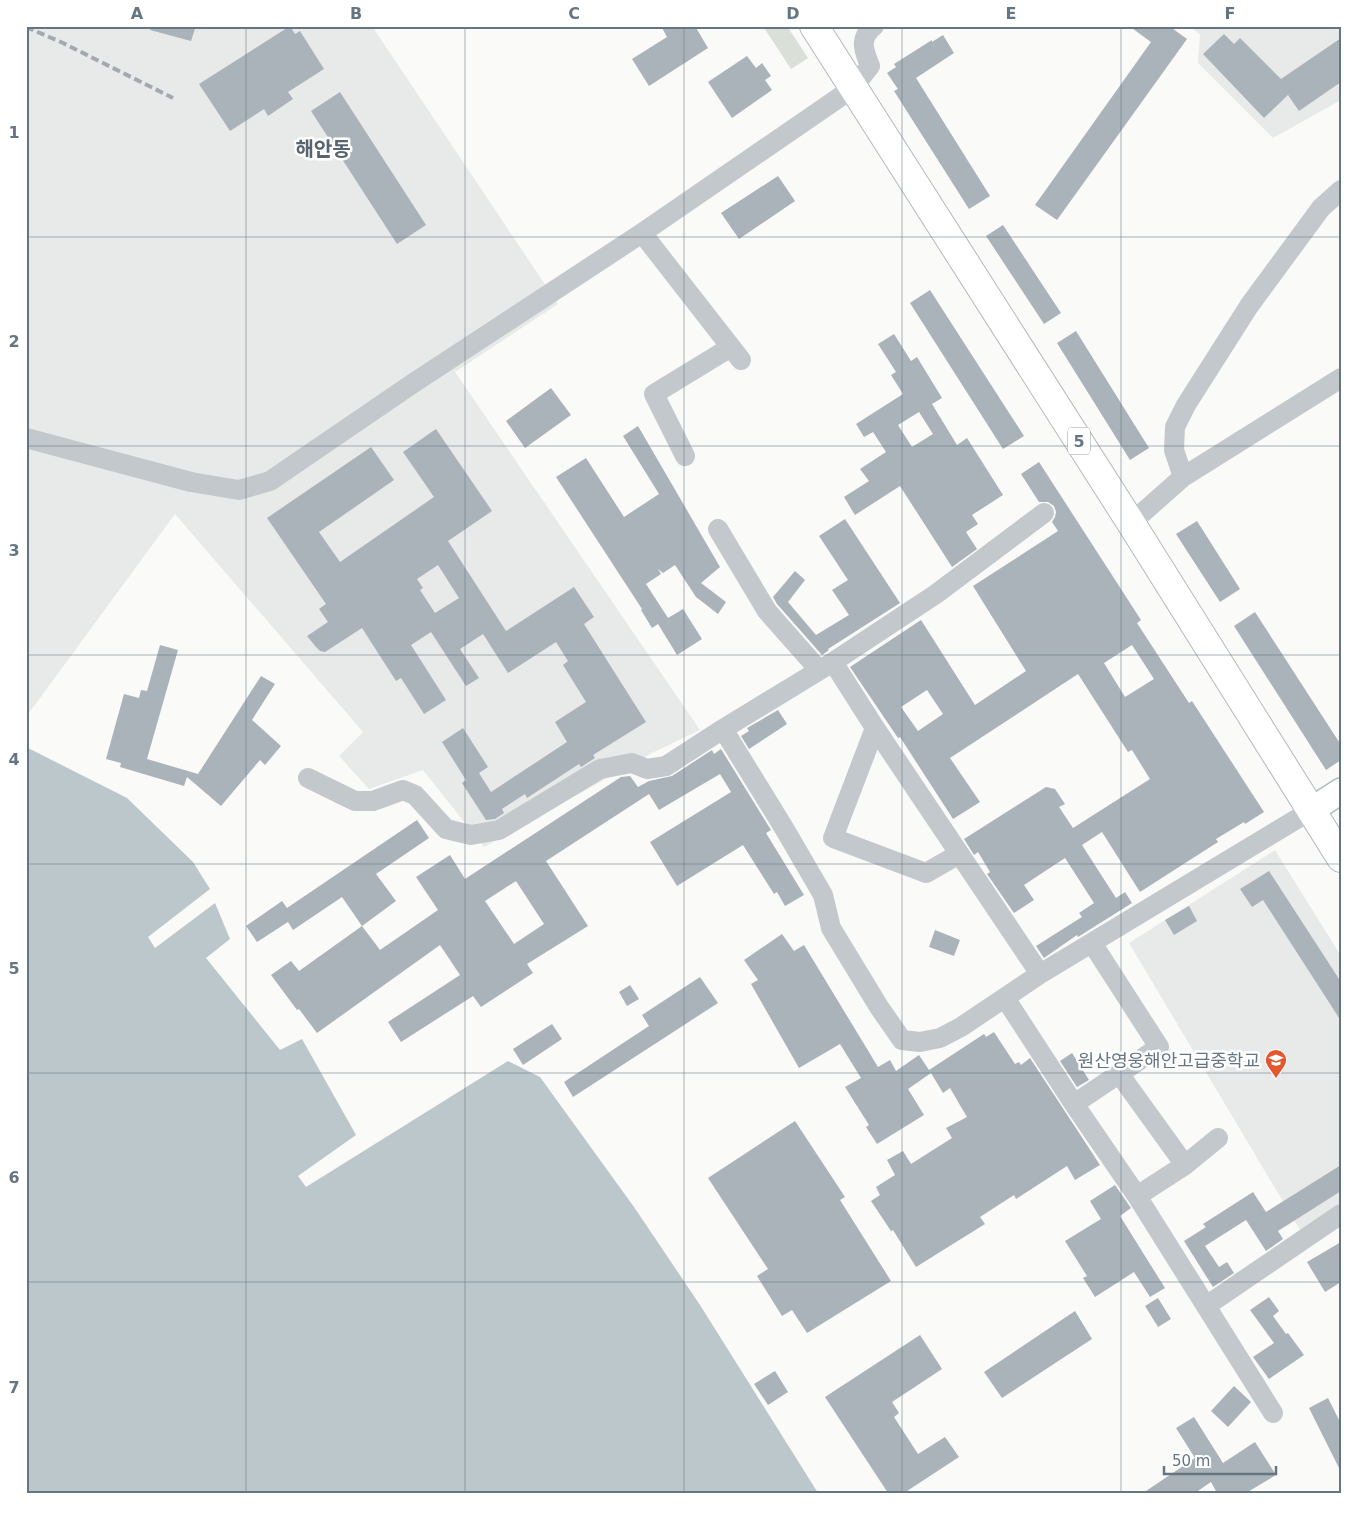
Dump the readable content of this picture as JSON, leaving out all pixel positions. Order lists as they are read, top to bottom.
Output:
{
  "streets": {
    "highway": ["5"]
  },
  "districts": ["해안동"],
  "places": {
    "school or university": ["원산영웅해안고급중학교"]
  },
  "scale_bar": "50 m",
  "grid": {
    "columns": [
      "A",
      "B",
      "C",
      "D",
      "E",
      "F"
    ],
    "rows": [
      "1",
      "2",
      "3",
      "4",
      "5",
      "6",
      "7"
    ]
  }
}
